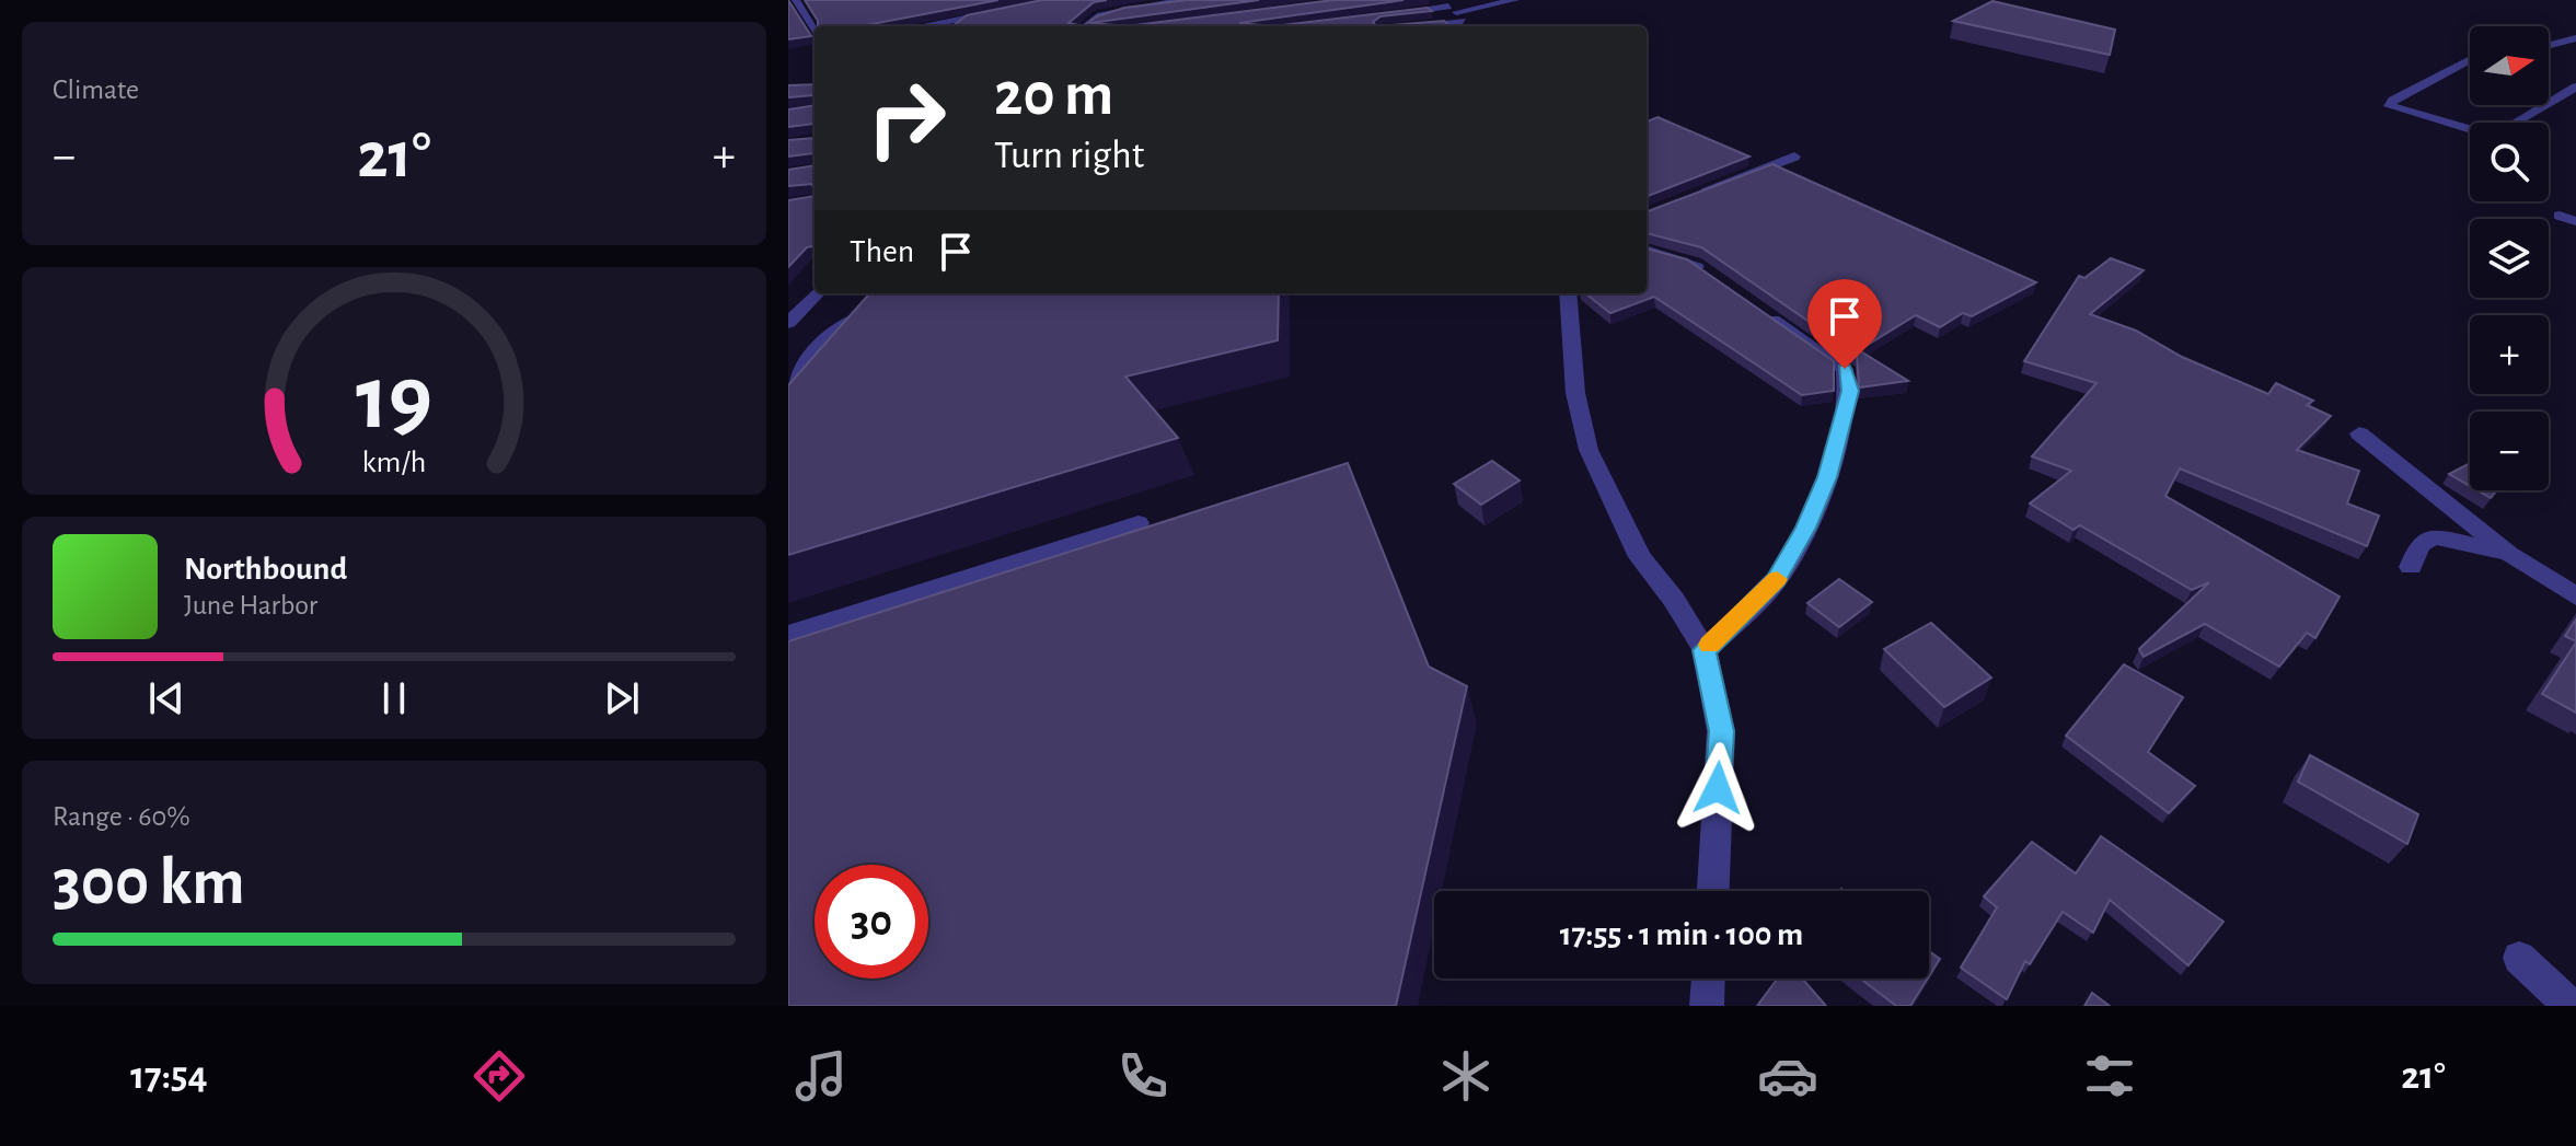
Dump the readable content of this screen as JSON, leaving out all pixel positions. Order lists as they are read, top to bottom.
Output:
{
  "north": "right",
  "page": {
    "tile": [
      "Climate",
      ["Range · 60%", "300 km"]
    ],
    "map_buttons": ["+", "−"],
    "turn": ["20 m", "Turn right"],
    "heat": ["−", "21°", "+"],
    "then": "Then",
    "song": ["Northbound", "June Harbor"],
    "limit": "30",
    "trip": "17:55 · 1 min · 100 m",
    "tabs": ["17:54", "21°"],
    "gauge": ["19", "km/h"]
  }
}
